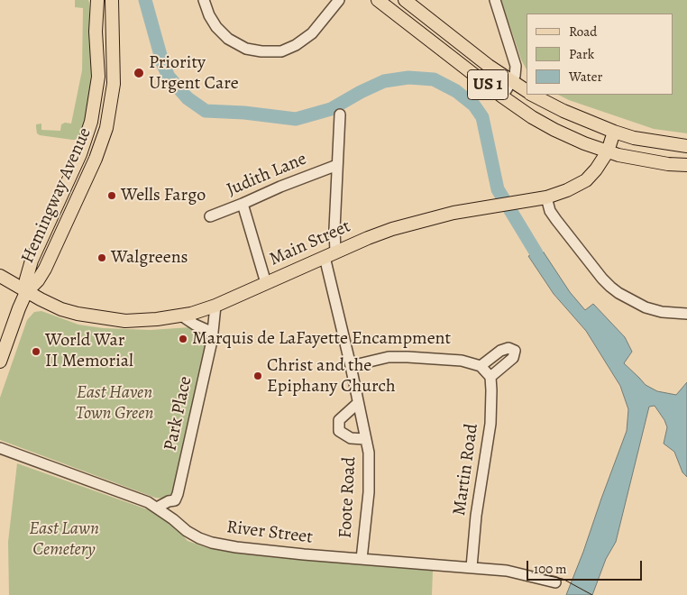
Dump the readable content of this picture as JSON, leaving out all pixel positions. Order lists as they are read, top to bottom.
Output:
{
  "streets": {
    "main road": ["US 1", "Hemingway Avenue", "Main Street"],
    "street": [
      "Judith Lane",
      "Park Place",
      "Martin Road",
      "Foote Road",
      "River Street"
    ]
  },
  "crossings": [
    ["US 1", "Main Street"],
    ["Judith Lane", "Foote Road"],
    ["Hemingway Avenue", "Main Street"],
    ["Main Street", "Park Place"],
    ["Main Street", "Foote Road"],
    ["Park Place", "River Street"],
    ["Martin Road", "River Street"],
    ["Foote Road", "River Street"]
  ],
  "parks": ["East Haven Town Green", "East Lawn Cemetery"],
  "places": [
    "Priority Urgent Care",
    "Wells Fargo",
    "Walgreens",
    "Marquis de LaFayette Encampment",
    "World War II Memorial",
    "Christ and the Epiphany Church"
  ],
  "legend": ["Road", "Park", "Water"],
  "scale_bar": "100 m"
}
